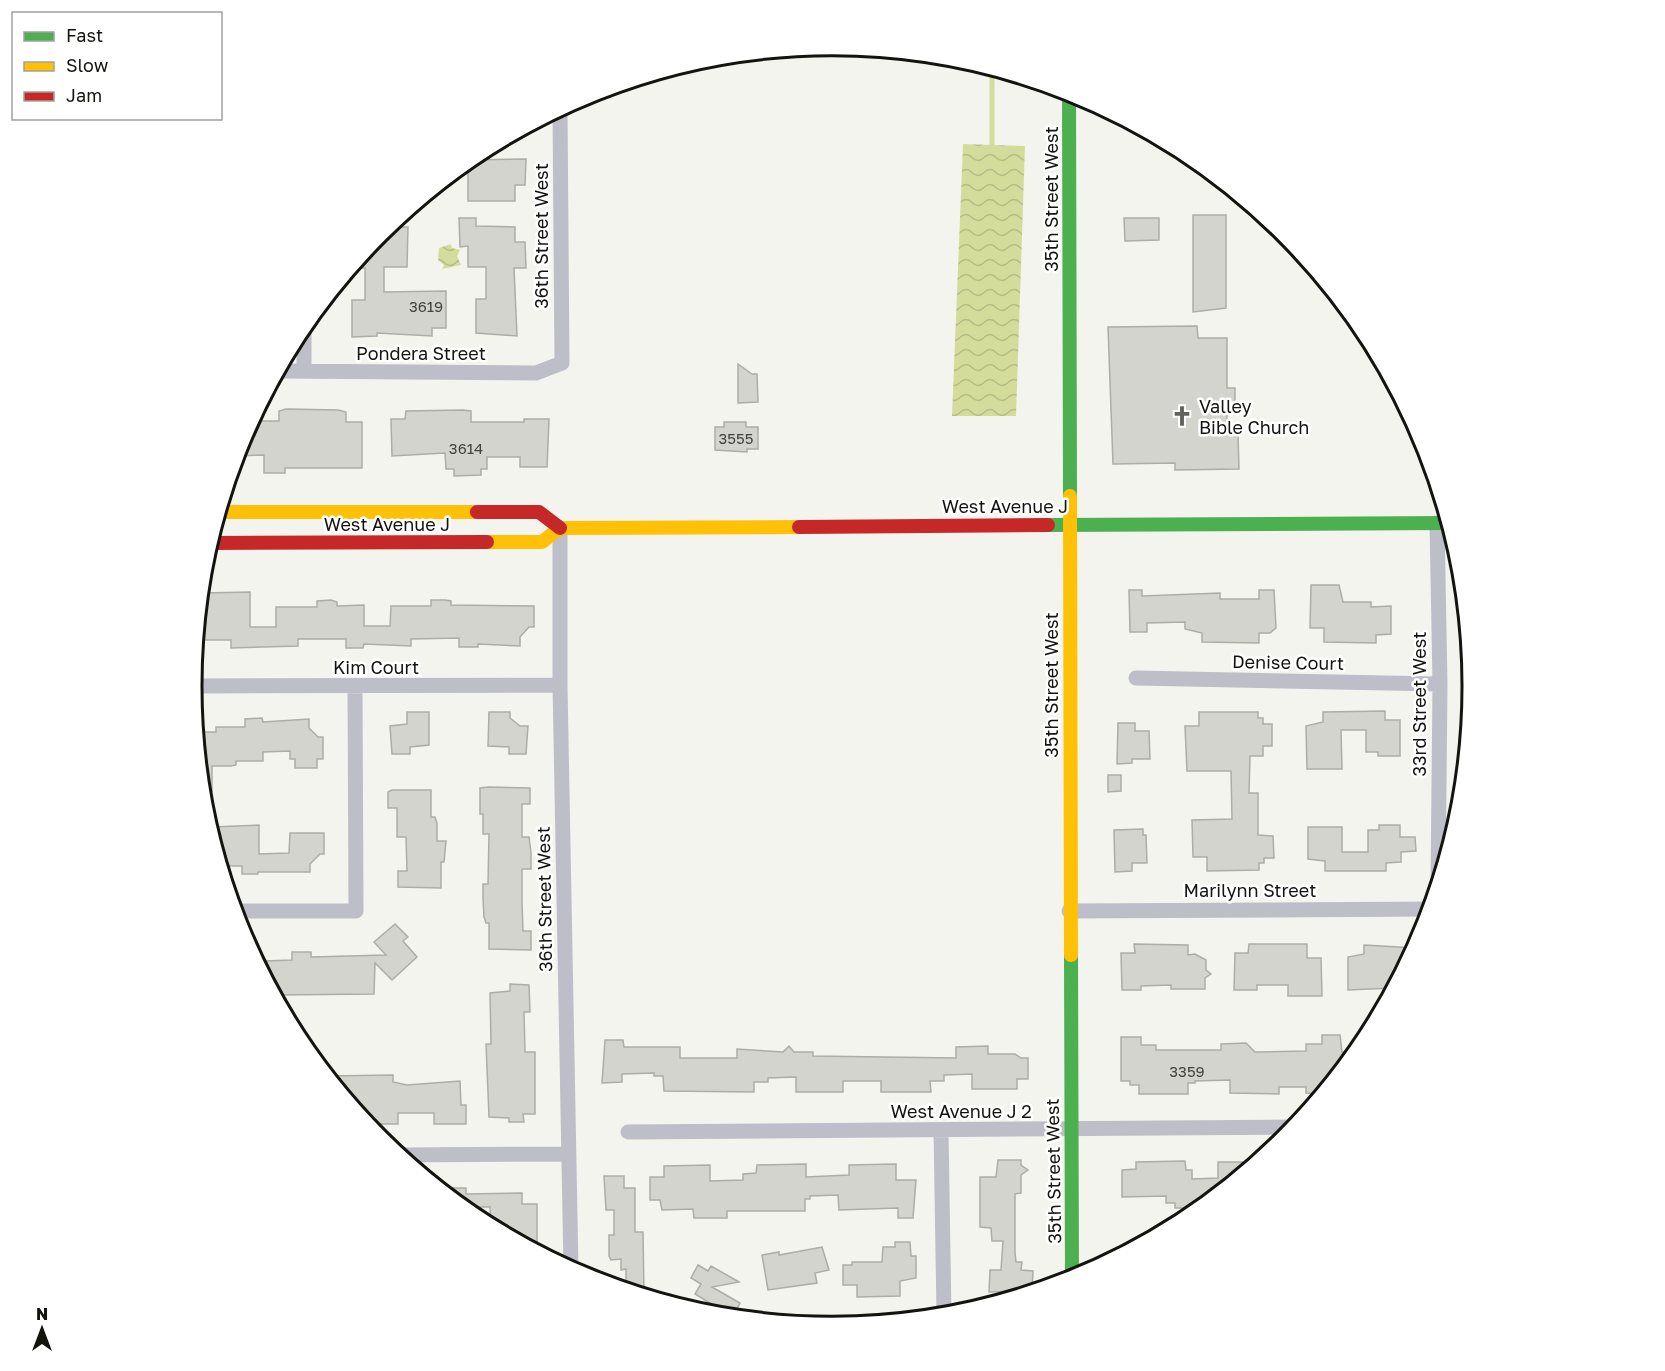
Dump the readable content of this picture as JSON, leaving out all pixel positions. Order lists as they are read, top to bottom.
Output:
{
  "streets": {
    "main road": ["35th Street West", "West Avenue J"],
    "street": [
      "36th Street West",
      "Pondera Street",
      "Denise Court",
      "Kim Court",
      "33rd Street West",
      "Marilynn Street",
      "West Avenue J 2"
    ]
  },
  "crossings": [
    ["35th Street West", "West Avenue J"],
    ["35th Street West", "Marilynn Street"],
    ["35th Street West", "West Avenue J 2"],
    ["36th Street West", "Pondera Street"],
    ["36th Street West", "West Avenue J"],
    ["36th Street West", "Kim Court"],
    ["Denise Court", "33rd Street West"]
  ],
  "places": {
    "church": ["Valley Bible Church"]
  },
  "house_numbers": [
    "3619",
    "3555",
    "3614",
    "3359"
  ],
  "legend": ["Fast", "Slow", "Jam"],
  "north": "top"
}
